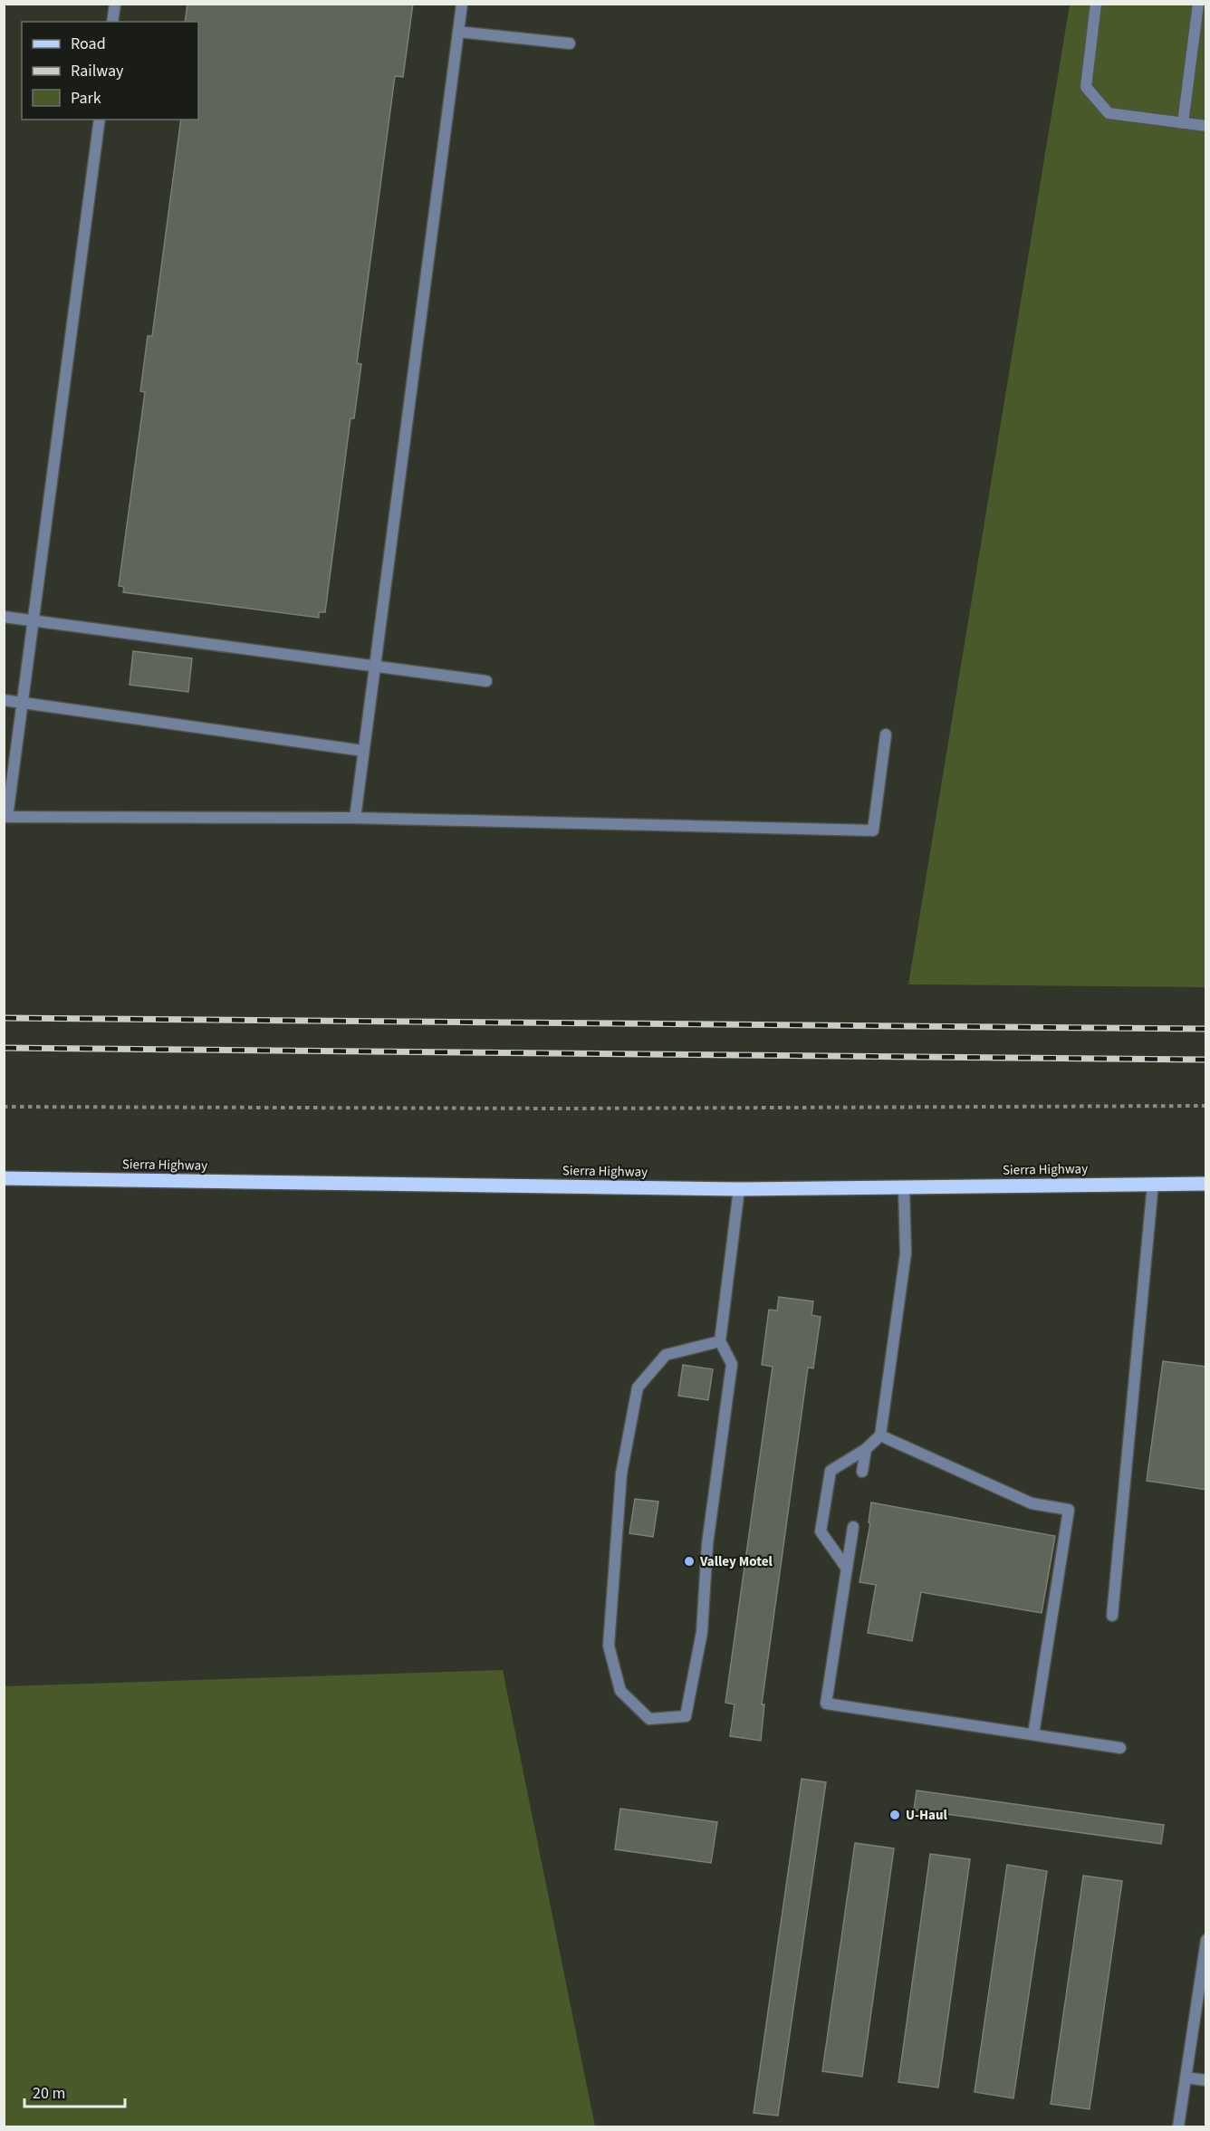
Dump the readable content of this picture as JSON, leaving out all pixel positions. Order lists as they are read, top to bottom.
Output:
{
  "streets": {
    "main road": ["Sierra Highway"]
  },
  "places": ["Valley Motel", "U-Haul"],
  "legend": ["Road", "Railway", "Park"],
  "scale_bar": "20 m"
}
